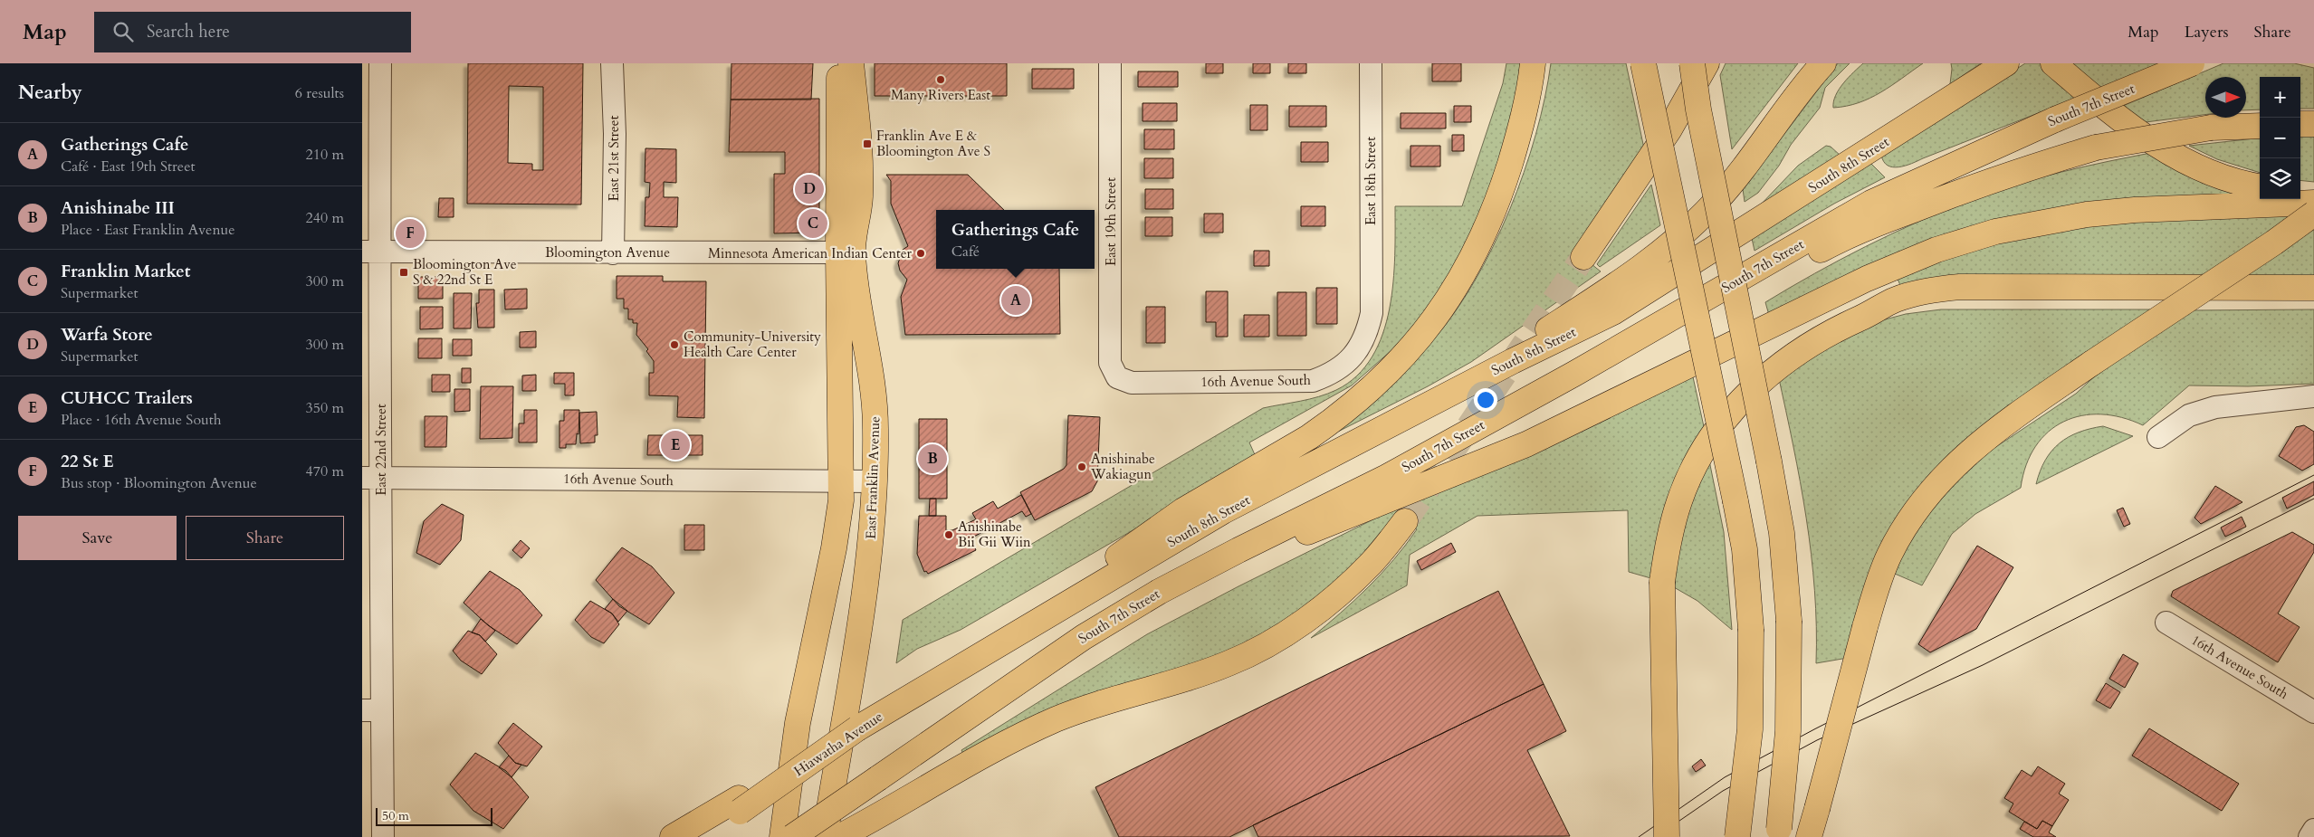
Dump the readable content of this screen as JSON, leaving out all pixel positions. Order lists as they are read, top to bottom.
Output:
{
  "streets": {
    "main road": [
      "South 7th Street",
      "South 8th Street",
      "East Franklin Avenue",
      "Hiawatha Avenue"
    ],
    "street": [
      "East 21st Street",
      "East 18th Street",
      "East 19th Street",
      "Bloomington Avenue",
      "16th Avenue South",
      "East 22nd Street"
    ]
  },
  "crossings": [
    ["East 21st Street", "Bloomington Avenue"],
    ["South 8th Street", "Hiawatha Avenue"],
    ["East 18th Street", "16th Avenue South"],
    ["East 19th Street", "16th Avenue South"],
    ["Bloomington Avenue", "East 22nd Street"],
    ["Bloomington Avenue", "East Franklin Avenue"],
    ["16th Avenue South", "East 22nd Street"],
    ["16th Avenue South", "East Franklin Avenue"]
  ],
  "places": {
    "other": [
      "Many Rivers East",
      "Minnesota American Indian Center",
      "Community-University Health Care Center",
      "Anishinabe Wakiagun",
      "Anishinabe Bii Gii Wiin"
    ],
    "transit": ["Franklin Ave E & Bloomington Ave S", "Bloomington Ave S & 22nd St E"]
  },
  "scale_bar": "50 m",
  "north": "right",
  "page": {
    "header": "Map",
    "search": "Search here",
    "nav": ["Map", "Layers", "Share"],
    "heading": ["Nearby", "6 results"],
    "map_buttons": ["+", "−"],
    "list": [
      {
        "mark": "A",
        "name": "Gatherings Cafe",
        "note": "Café · East 19th Street",
        "value": "210 m"
      },
      {
        "mark": "B",
        "name": "Anishinabe III",
        "note": "Place · East Franklin Avenue",
        "value": "240 m"
      },
      {
        "mark": "C",
        "name": "Franklin Market",
        "note": "Supermarket",
        "value": "300 m"
      },
      {
        "mark": "D",
        "name": "Warfa Store",
        "note": "Supermarket",
        "value": "300 m"
      },
      {
        "mark": "E",
        "name": "CUHCC Trailers",
        "note": "Place · 16th Avenue South",
        "value": "350 m"
      },
      {
        "mark": "F",
        "name": "22 St E",
        "note": "Bus stop · Bloomington Avenue",
        "value": "470 m"
      }
    ],
    "pins": [
      "D",
      "C",
      "F",
      "A",
      "E",
      "B"
    ],
    "popup": ["Gatherings Cafe", "Café"],
    "buttons": ["Save", "Share"],
    "scale": "50 m"
  }
}
